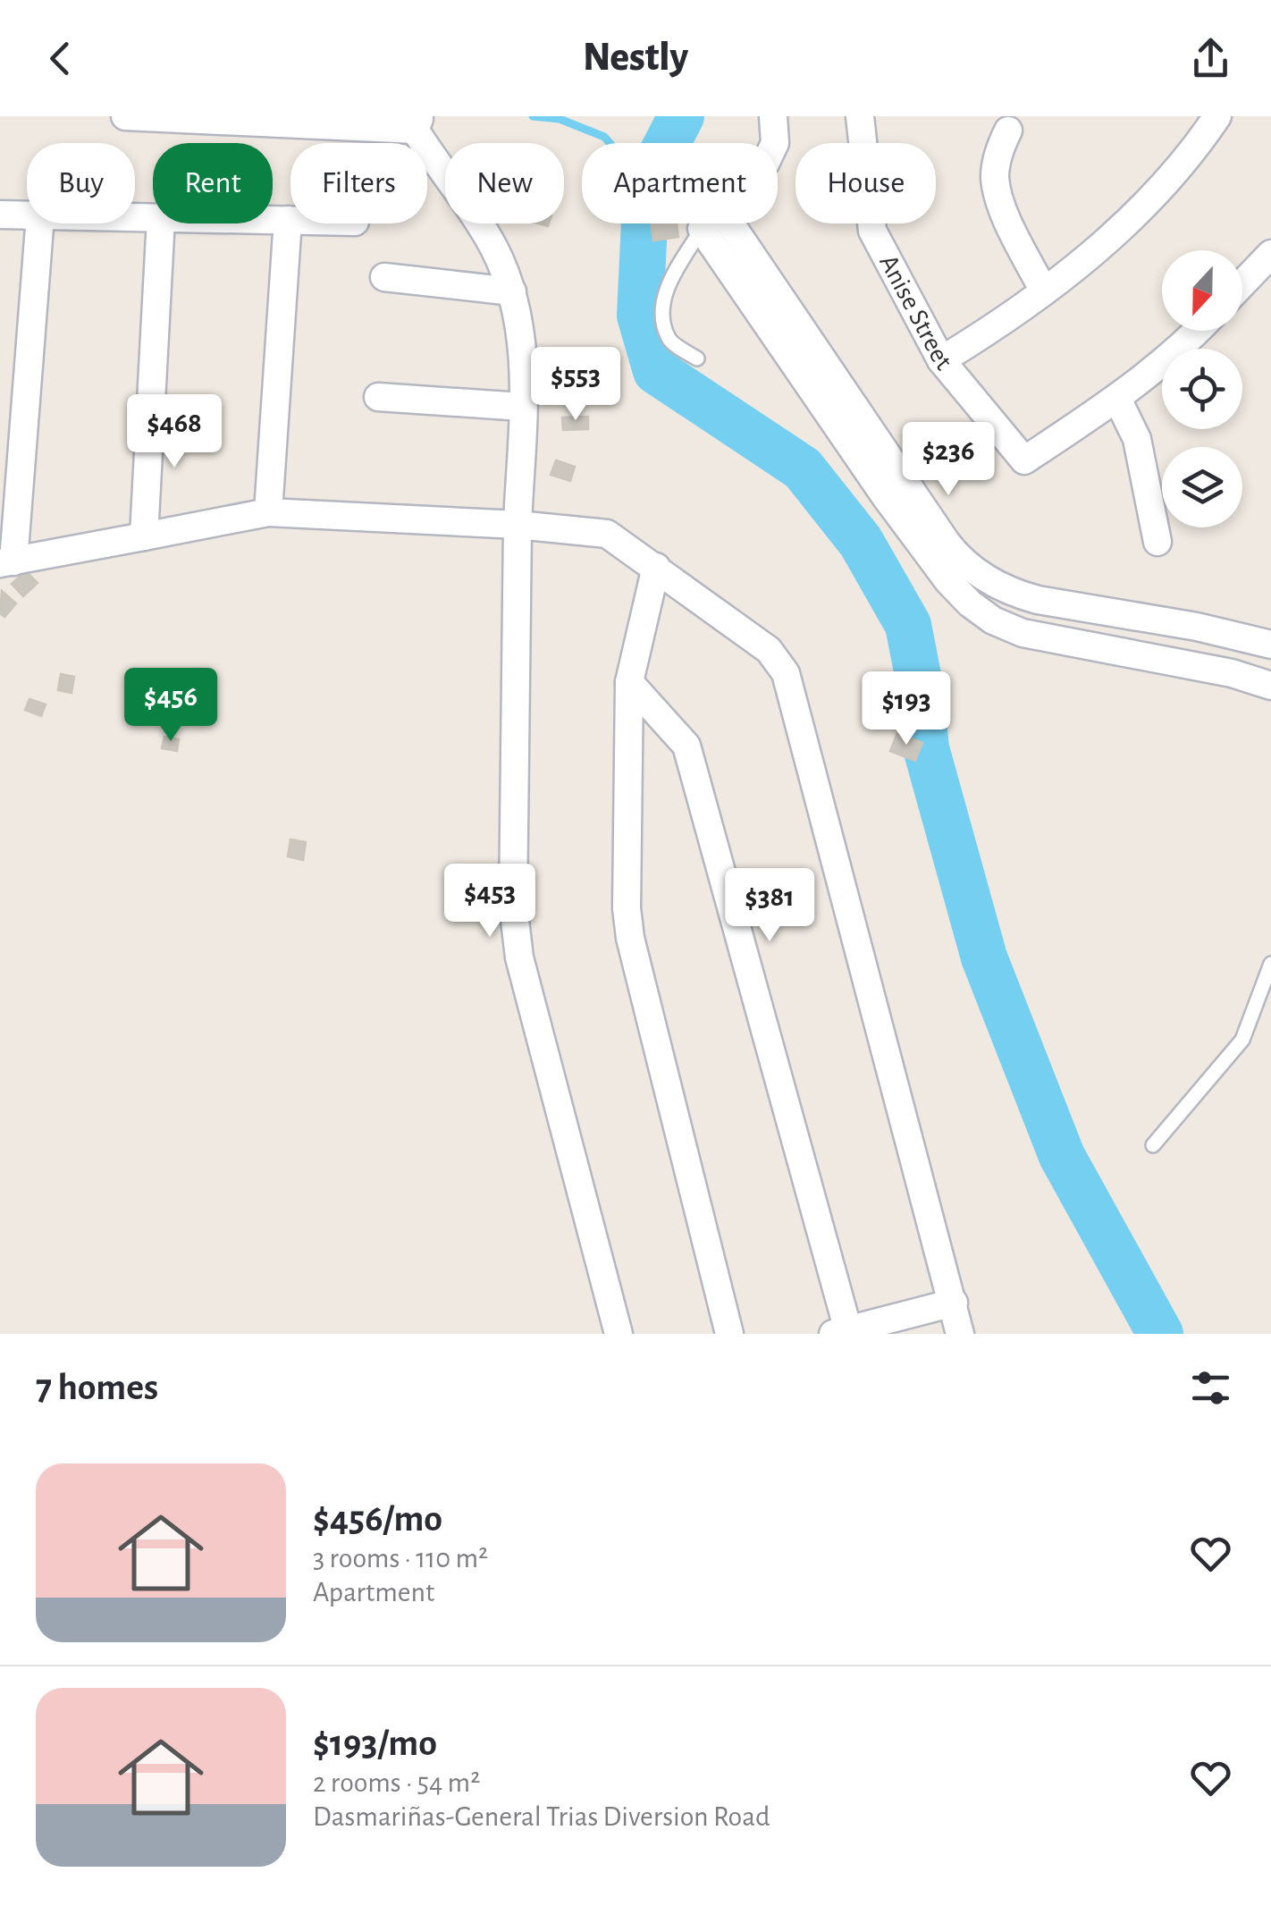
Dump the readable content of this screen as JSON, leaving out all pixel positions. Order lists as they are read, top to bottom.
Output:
{
  "streets": {
    "street": ["Anise Street"]
  },
  "north": "bottom",
  "page": {
    "header": "Nestly",
    "chip": [
      "Buy",
      "Rent",
      "Filters",
      "New",
      "Apartment",
      "House"
    ],
    "price": [
      "$553",
      "$468",
      "$236",
      "$456",
      "$193",
      "$453",
      "$381"
    ],
    "heading": "7 homes",
    "list": [
      {
        "name": "$456/mo",
        "note": "3 rooms · 110 m² · Apartment"
      },
      {
        "name": "$193/mo",
        "note": "2 rooms · 54 m² · Dasmariñas-General Trias Diversion Road"
      }
    ]
  }
}
